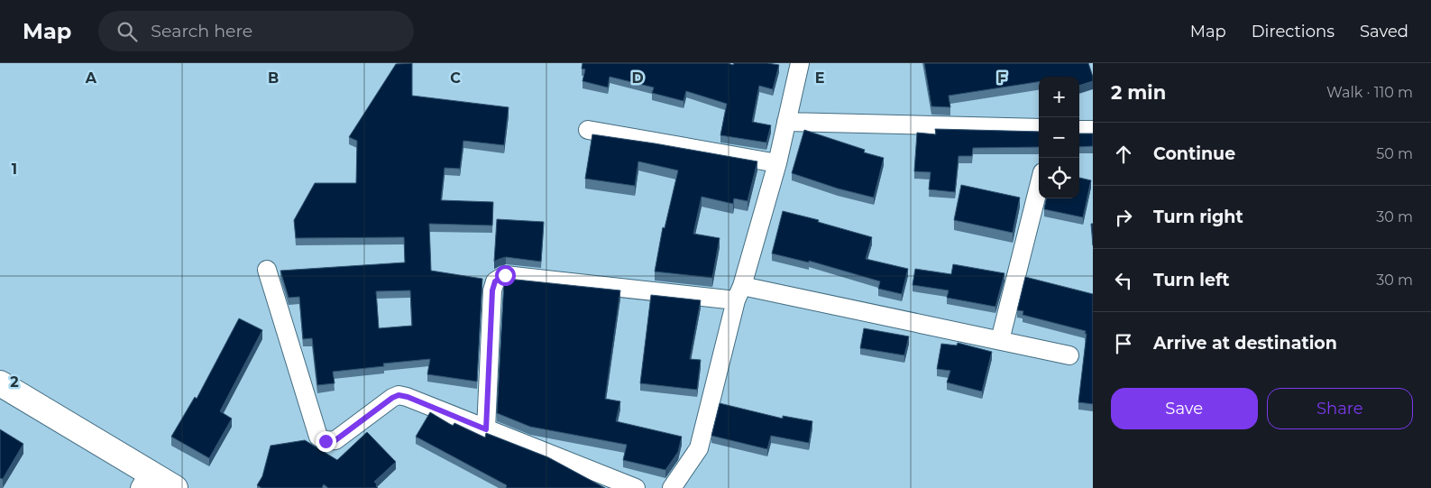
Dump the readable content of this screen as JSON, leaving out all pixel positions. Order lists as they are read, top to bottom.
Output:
{
  "page": {
    "header": "Map",
    "search": "Search here",
    "nav": ["Map", "Directions", "Saved"],
    "heading": ["2 min", "Walk · 110 m"],
    "map_buttons": ["+", "−"],
    "list": [
      ["Continue", "50 m"],
      ["Turn right", "30 m"],
      ["Turn left", "30 m"],
      "Arrive at destination"
    ],
    "buttons": ["Save", "Share"]
  },
  "grid": {
    "columns": [
      "A",
      "B",
      "C",
      "D",
      "E",
      "F"
    ],
    "rows": ["1", "2"]
  }
}
